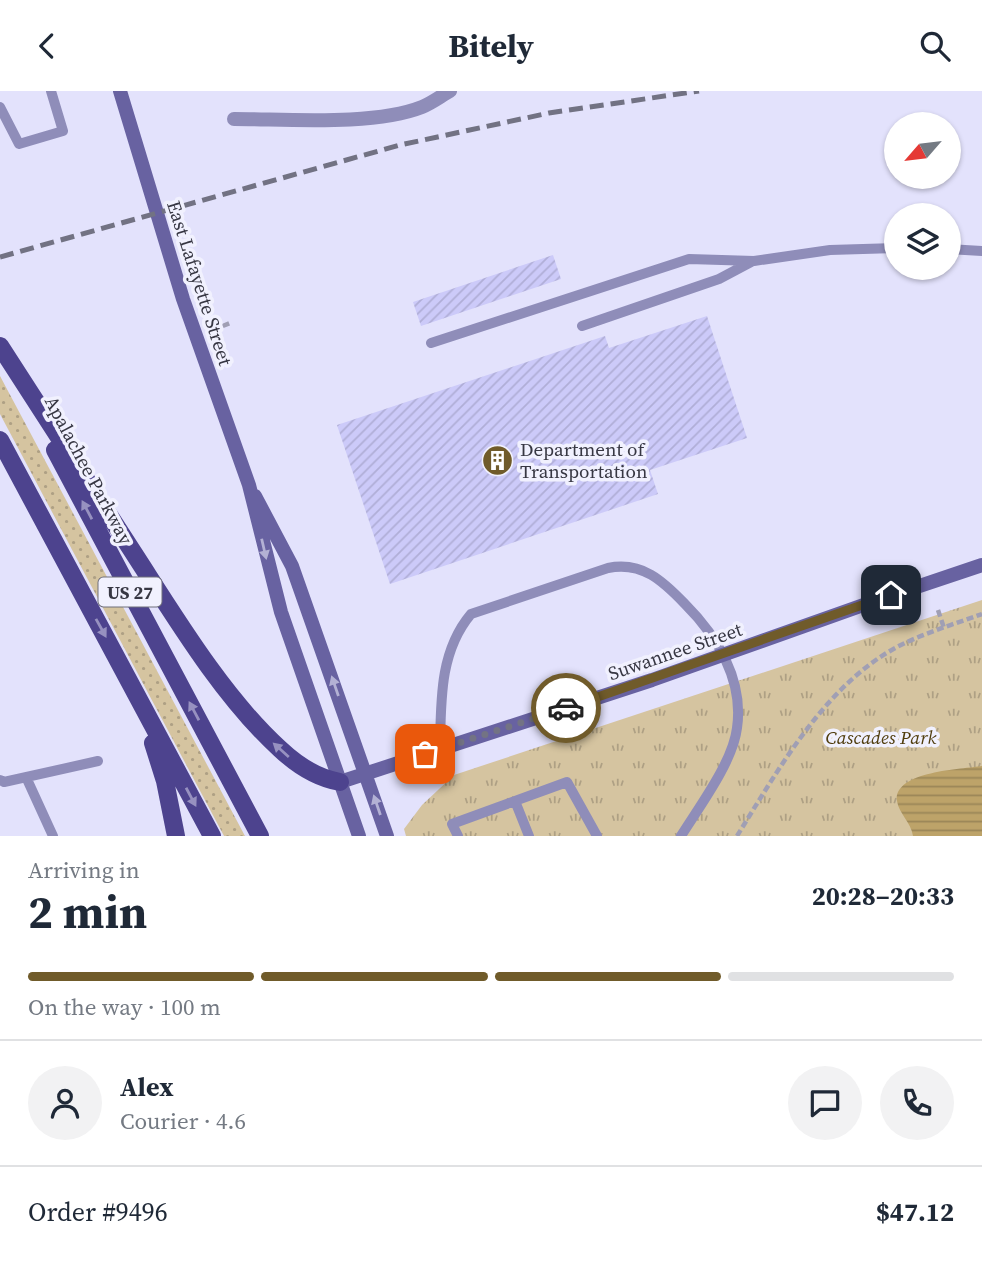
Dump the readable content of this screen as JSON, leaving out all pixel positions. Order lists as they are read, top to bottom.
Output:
{
  "streets": {
    "main road": ["Apalachee Parkway", "US 27"],
    "street": ["East Lafayette Street", "Suwannee Street"]
  },
  "crossings": [
    ["East Lafayette Street", "Suwannee Street"]
  ],
  "parks": ["Cascades Park"],
  "places": {
    "building": ["Department of Transportation"]
  },
  "north": "bottom left",
  "page": {
    "header": "Bitely",
    "heading": ["2 min", "Arriving in", "20:28–20:33"],
    "panel": [
      "Alex",
      "Courier · 4.6",
      "Order #9496",
      "$47.12"
    ],
    "bar": "On the way · 100 m"
  }
}
